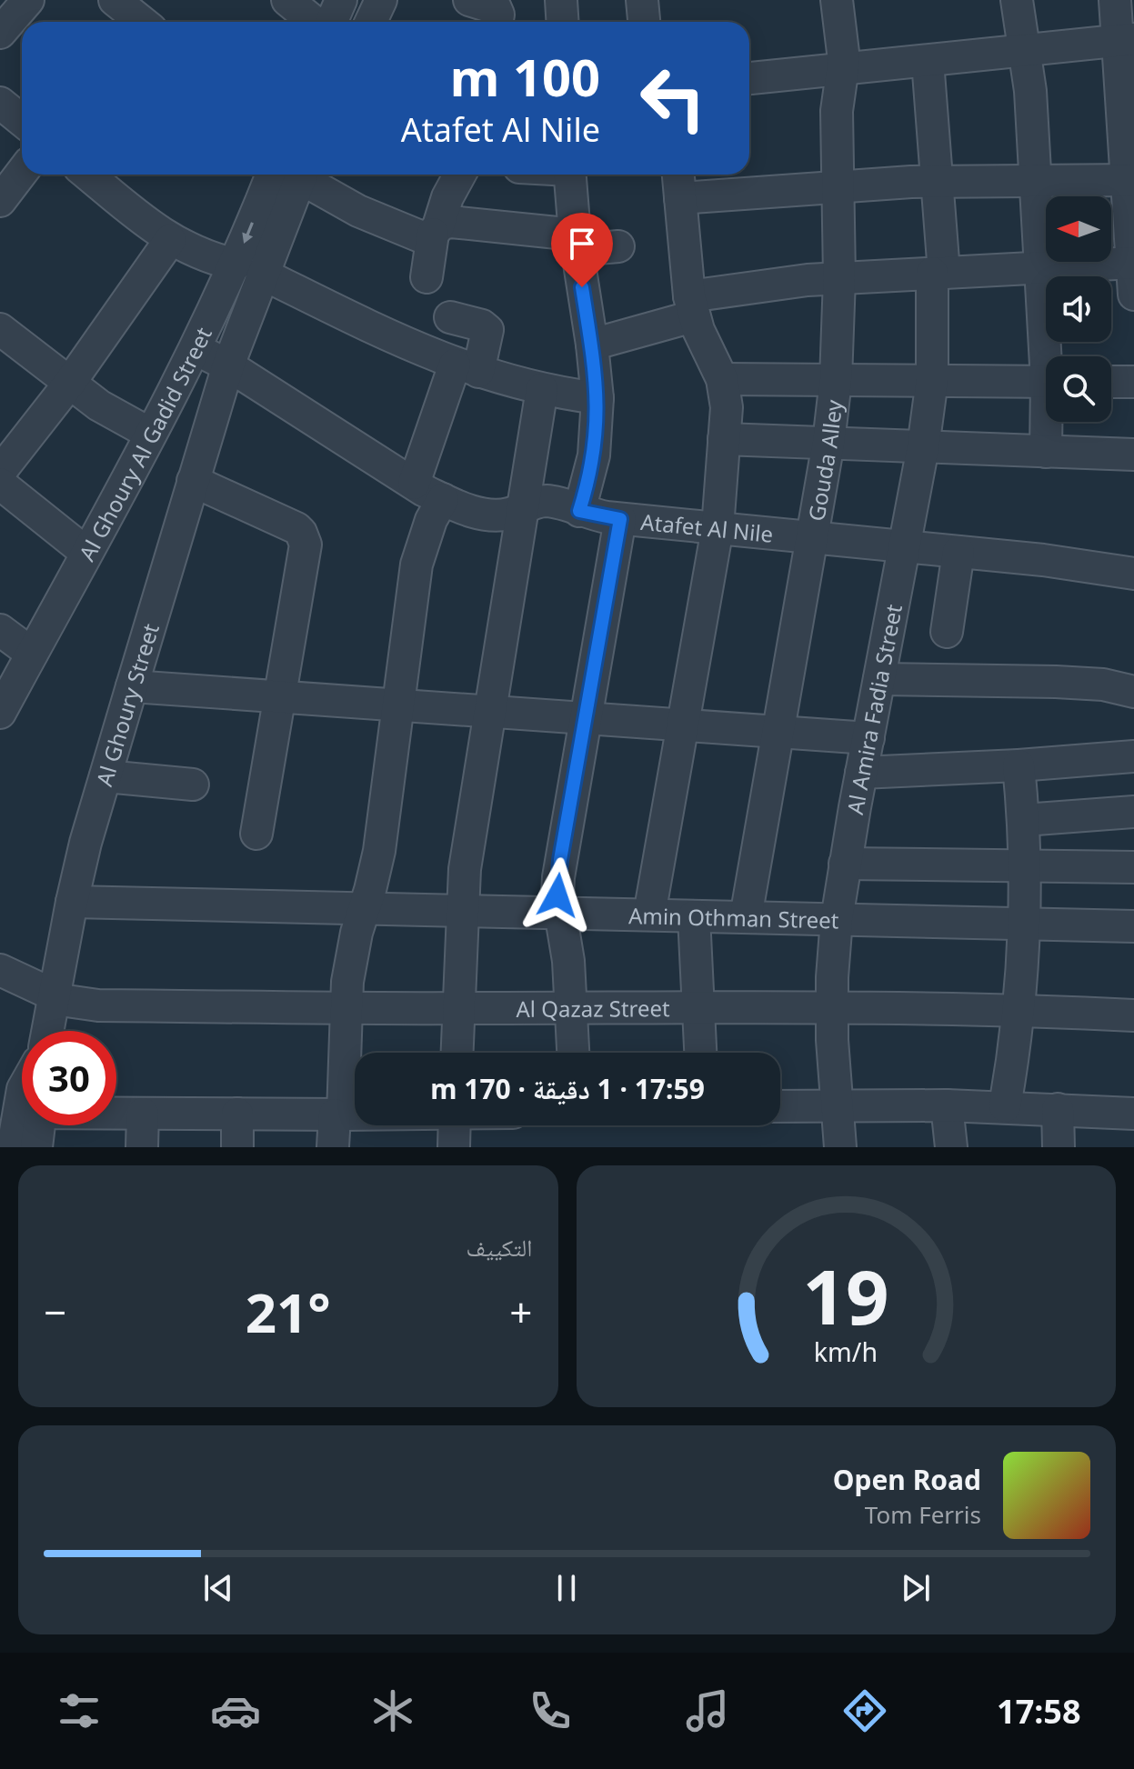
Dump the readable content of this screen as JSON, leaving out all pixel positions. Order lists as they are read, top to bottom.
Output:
{
  "streets": {
    "street": [
      "Al Ghoury Al Gadid Street",
      "Gouda Alley",
      "Atafet Al Nile",
      "Al Ghoury Street",
      "Al Amira Fadia Street",
      "Amin Othman Street",
      "Al Qazaz Street"
    ]
  },
  "crossings": [
    ["Al Ghoury Al Gadid Street", "Atafet Al Nile"],
    ["Al Ghoury Al Gadid Street", "Al Ghoury Street"],
    ["Gouda Alley", "Atafet Al Nile"],
    ["Gouda Alley", "Amin Othman Street"],
    ["Atafet Al Nile", "Al Ghoury Street"],
    ["Atafet Al Nile", "Al Amira Fadia Street"],
    ["Al Ghoury Street", "Amin Othman Street"],
    ["Al Ghoury Street", "Al Qazaz Street"],
    ["Al Amira Fadia Street", "Amin Othman Street"],
    ["Al Amira Fadia Street", "Al Qazaz Street"]
  ],
  "north": "left",
  "page": {
    "turn": ["100 m", "Atafet Al Nile"],
    "limit": "30",
    "trip": "17:59 · 1 دقيقة · 170 m",
    "tile": "التكييف",
    "heat": ["−", "21°", "+"],
    "song": ["Open Road", "Tom Ferris"],
    "tabs": "17:58",
    "gauge": ["19", "km/h"]
  }
}
